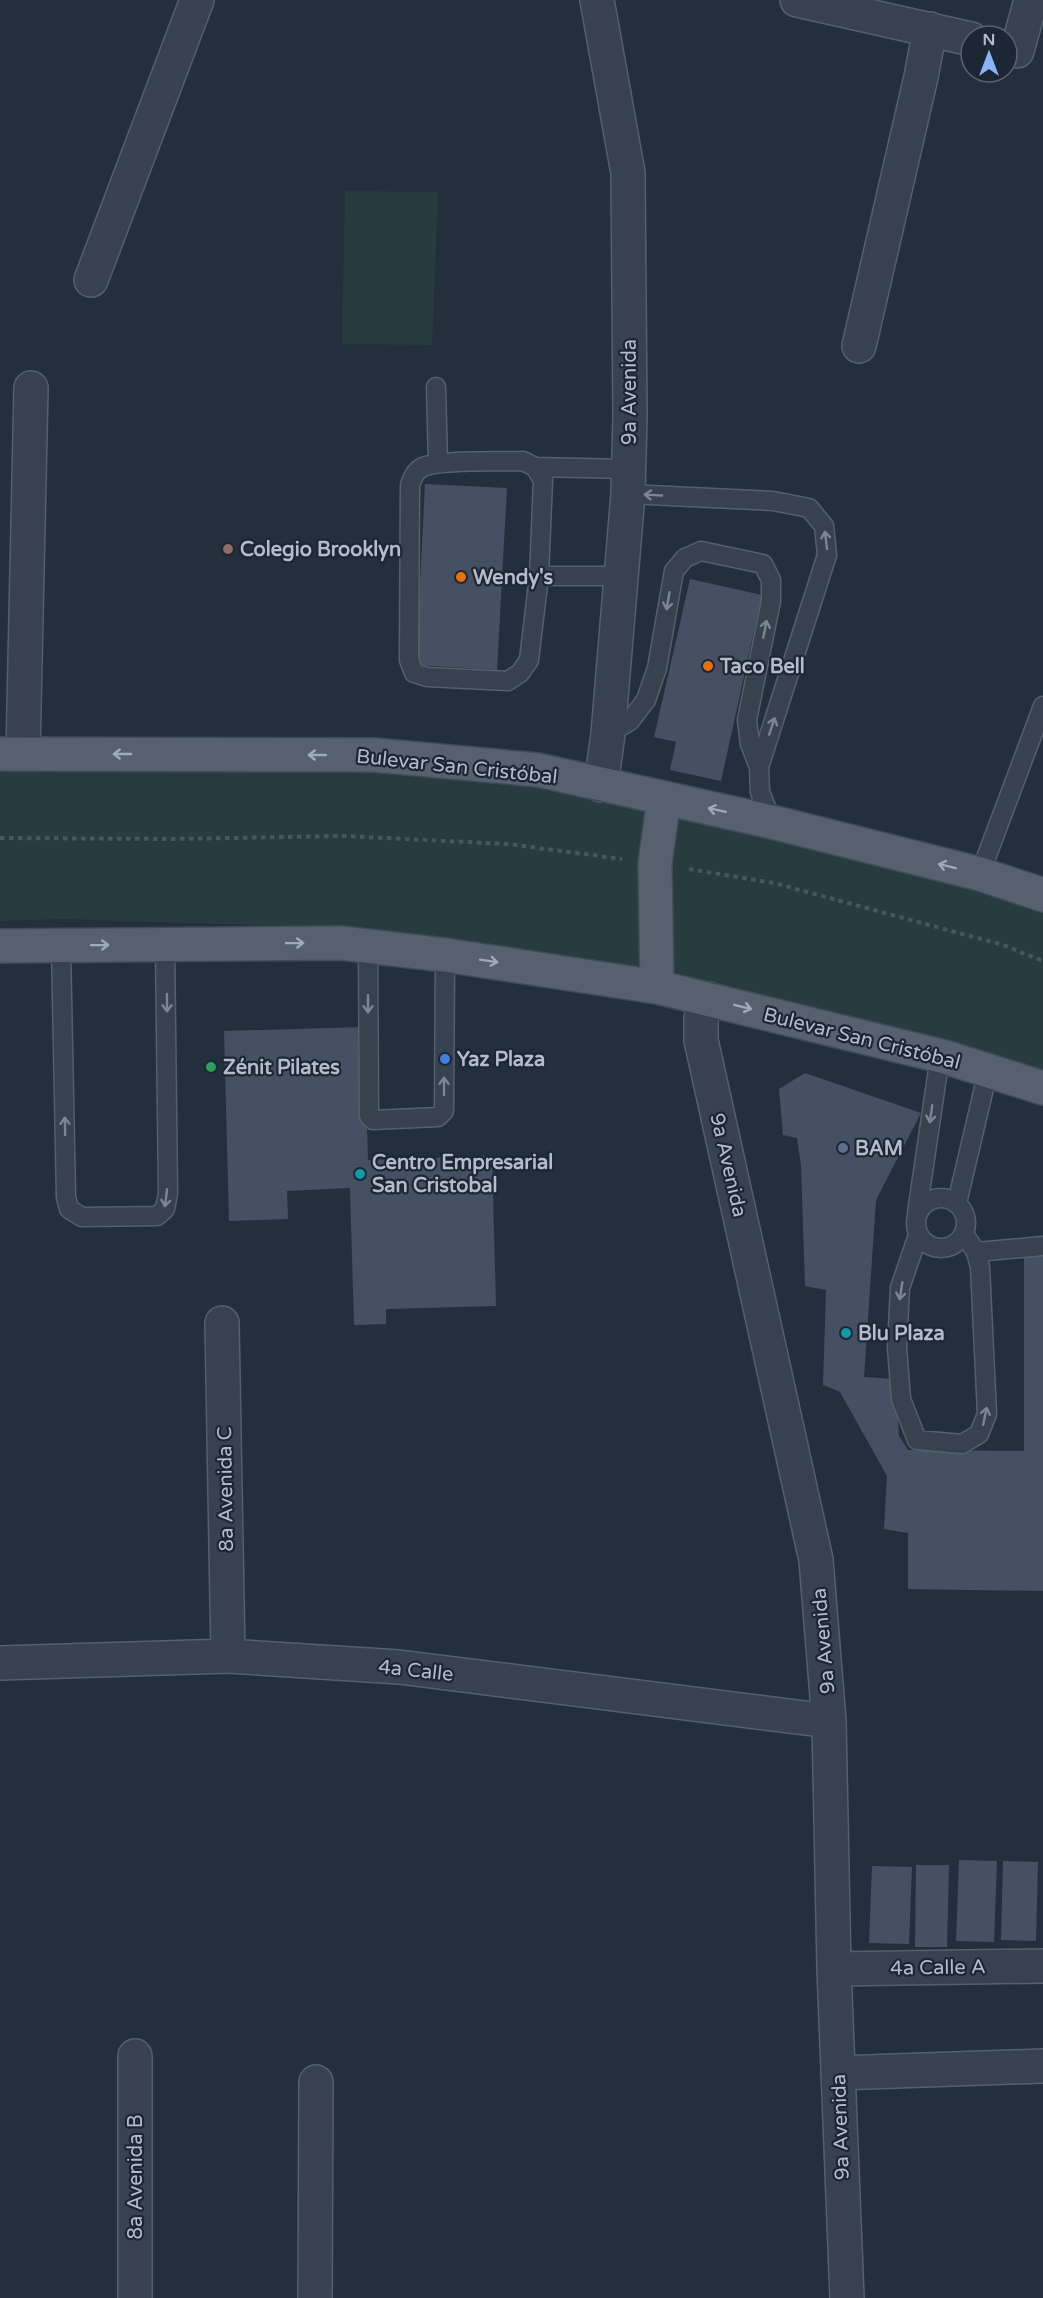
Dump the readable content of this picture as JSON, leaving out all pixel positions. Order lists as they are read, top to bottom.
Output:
{
  "streets": {
    "main road": ["Bulevar San Cristóbal"],
    "street": [
      "9a Avenida",
      "8a Avenida C",
      "4a Calle",
      "4a Calle A",
      "8a Avenida B"
    ]
  },
  "crossings": [
    ["9a Avenida", "Bulevar San Cristóbal"],
    ["9a Avenida", "4a Calle"],
    ["9a Avenida", "4a Calle A"],
    ["8a Avenida C", "4a Calle"]
  ],
  "places": [
    "Colegio Brooklyn",
    "Wendy's",
    "Taco Bell",
    "Yaz Plaza",
    "Zénit Pilates",
    "BAM",
    "Centro Empresarial San Cristobal",
    "Blu Plaza"
  ],
  "north": "top"
}
